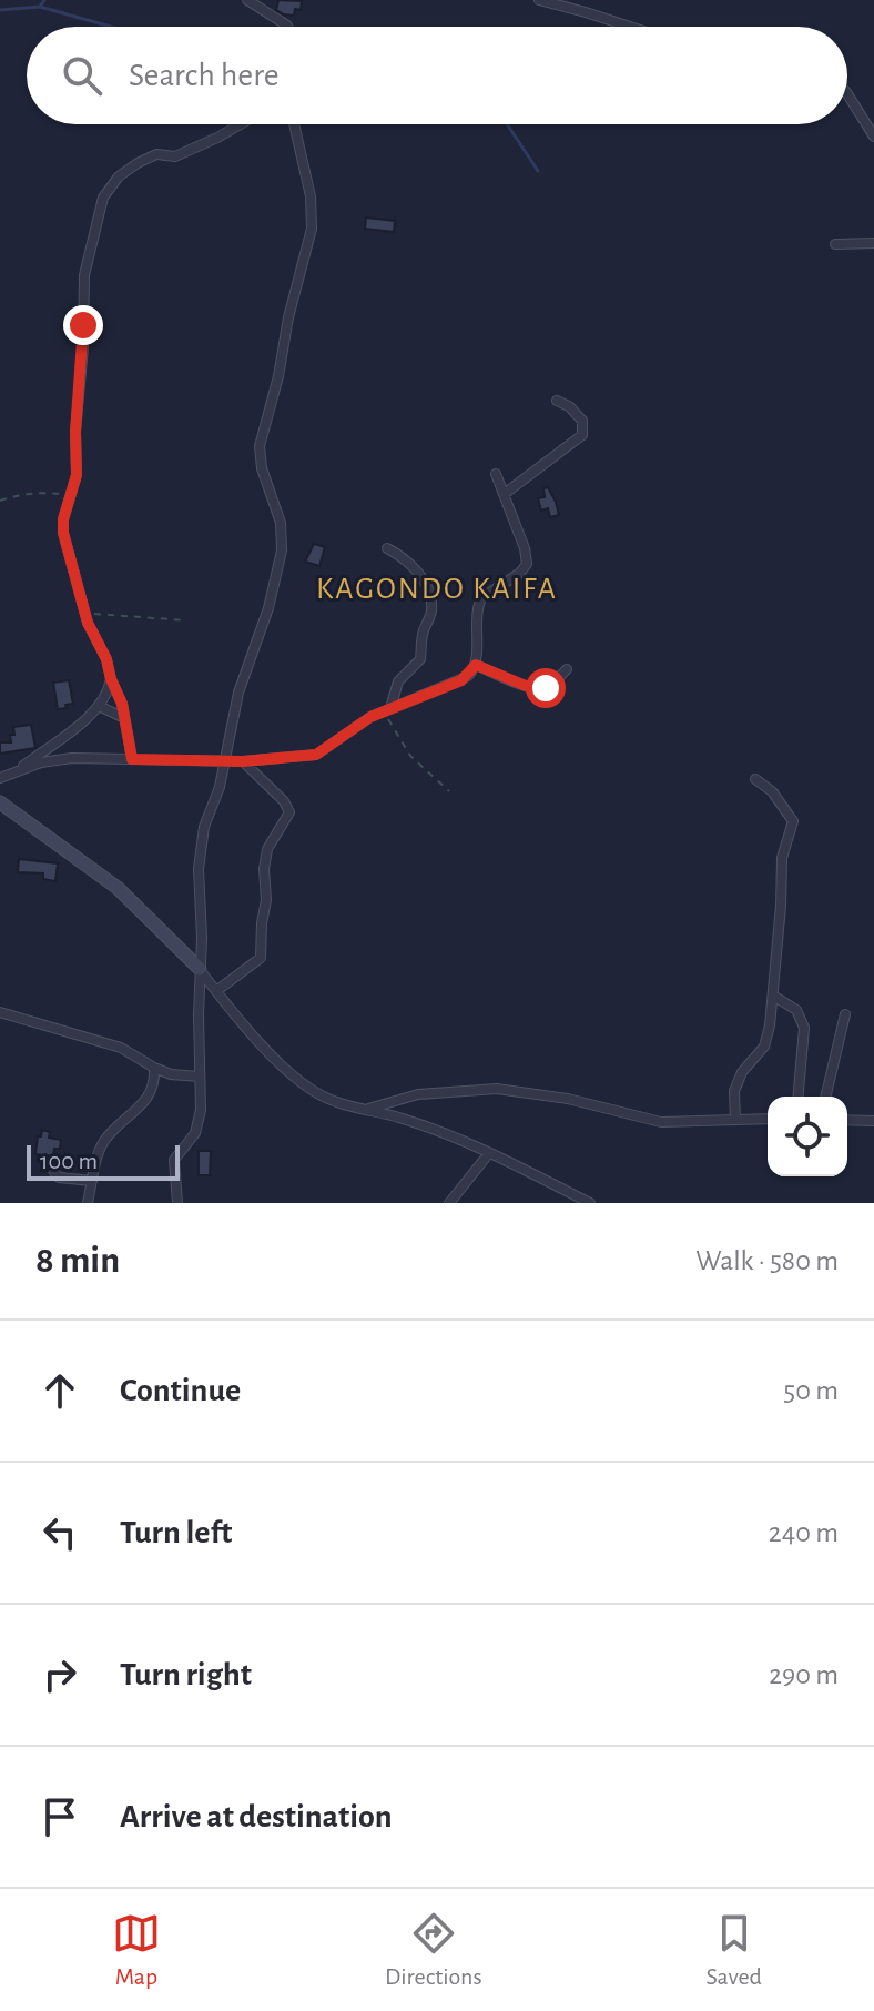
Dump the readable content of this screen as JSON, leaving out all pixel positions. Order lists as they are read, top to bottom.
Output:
{
  "districts": ["KAGONDO KAIFA"],
  "scale_bar": "100 m",
  "page": {
    "search": "Search here",
    "scale": "100 m",
    "heading": ["8 min", "Walk · 580 m"],
    "list": [
      ["Continue", "50 m"],
      ["Turn left", "240 m"],
      ["Turn right", "290 m"],
      "Arrive at destination"
    ],
    "nav": ["Map", "Directions", "Saved"]
  }
}
